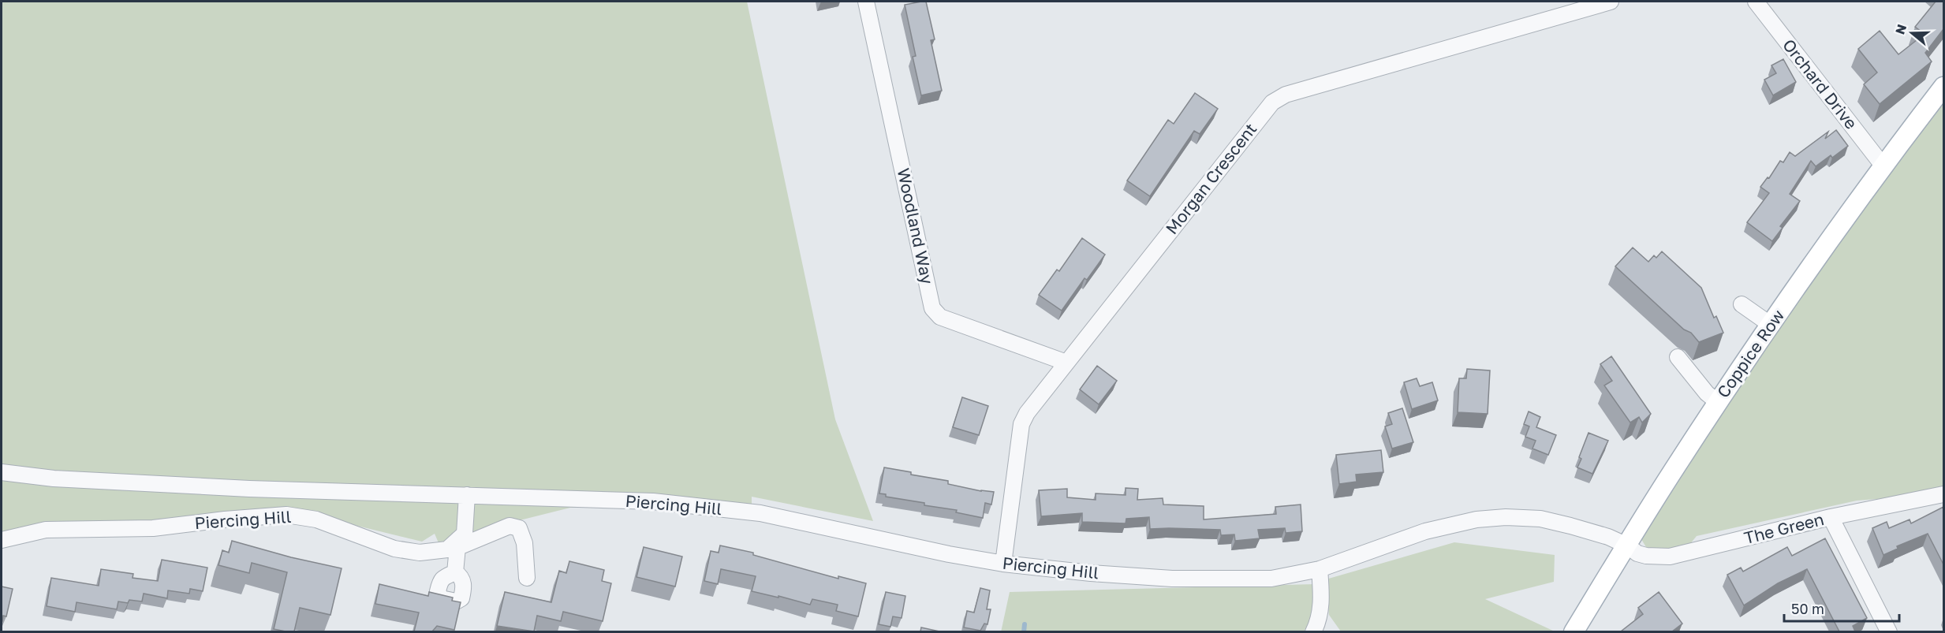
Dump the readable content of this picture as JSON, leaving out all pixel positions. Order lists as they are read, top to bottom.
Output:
{
  "streets": {
    "main road": ["Coppice Row"],
    "street": [
      "Orchard Drive",
      "Morgan Crescent",
      "Woodland Way",
      "Piercing Hill",
      "The Green"
    ]
  },
  "crossings": [
    ["Orchard Drive", "Coppice Row"],
    ["Morgan Crescent", "Woodland Way"],
    ["Morgan Crescent", "Piercing Hill"],
    ["Coppice Row", "Piercing Hill"],
    ["Coppice Row", "The Green"],
    ["Piercing Hill", "The Green"]
  ],
  "scale_bar": "50 m",
  "north": "left"
}
